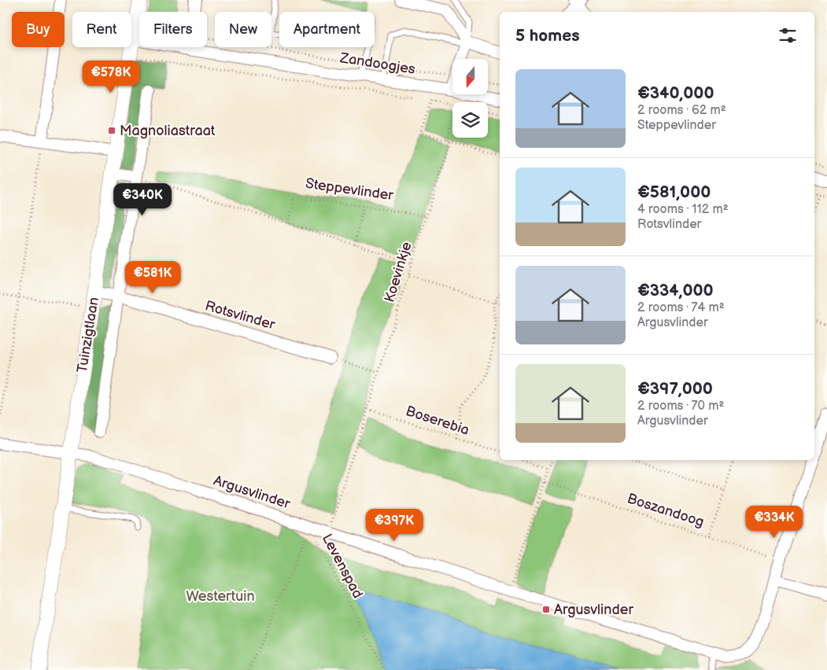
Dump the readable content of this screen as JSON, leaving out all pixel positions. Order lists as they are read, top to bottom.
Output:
{
  "streets": {
    "street": [
      "Zandoogjes",
      "Rotsvlinder",
      "Tuinzigtlaan",
      "Argusvlinder"
    ],
    "path": [
      "Steppevlinder",
      "Koevinkje",
      "Boserebia",
      "Boszandoog",
      "Levenspad"
    ]
  },
  "crossings": [
    ["Zandoogjes", "Tuinzigtlaan"],
    ["Steppevlinder", "Koevinkje"],
    ["Koevinkje", "Boserebia"],
    ["Koevinkje", "Argusvlinder"],
    ["Rotsvlinder", "Tuinzigtlaan"],
    ["Tuinzigtlaan", "Argusvlinder"],
    ["Argusvlinder", "Boszandoog"],
    ["Argusvlinder", "Levenspad"]
  ],
  "parks": ["Westertuin"],
  "places": {
    "transit": ["Magnoliastraat", "Argusvlinder"]
  },
  "north": "bottom",
  "page": {
    "chip": [
      "Buy",
      "Rent",
      "Filters",
      "New",
      "Apartment"
    ],
    "heading": "5 homes",
    "list": [
      {
        "name": "€340,000",
        "note": "2 rooms · 62 m² · Steppevlinder"
      },
      {
        "name": "€581,000",
        "note": "4 rooms · 112 m² · Rotsvlinder"
      },
      {
        "name": "€334,000",
        "note": "2 rooms · 74 m² · Argusvlinder"
      },
      {
        "name": "€397,000",
        "note": "2 rooms · 70 m² · Argusvlinder"
      }
    ],
    "price": [
      "€578K",
      "€340K",
      "€581K",
      "€334K",
      "€397K"
    ]
  }
}
